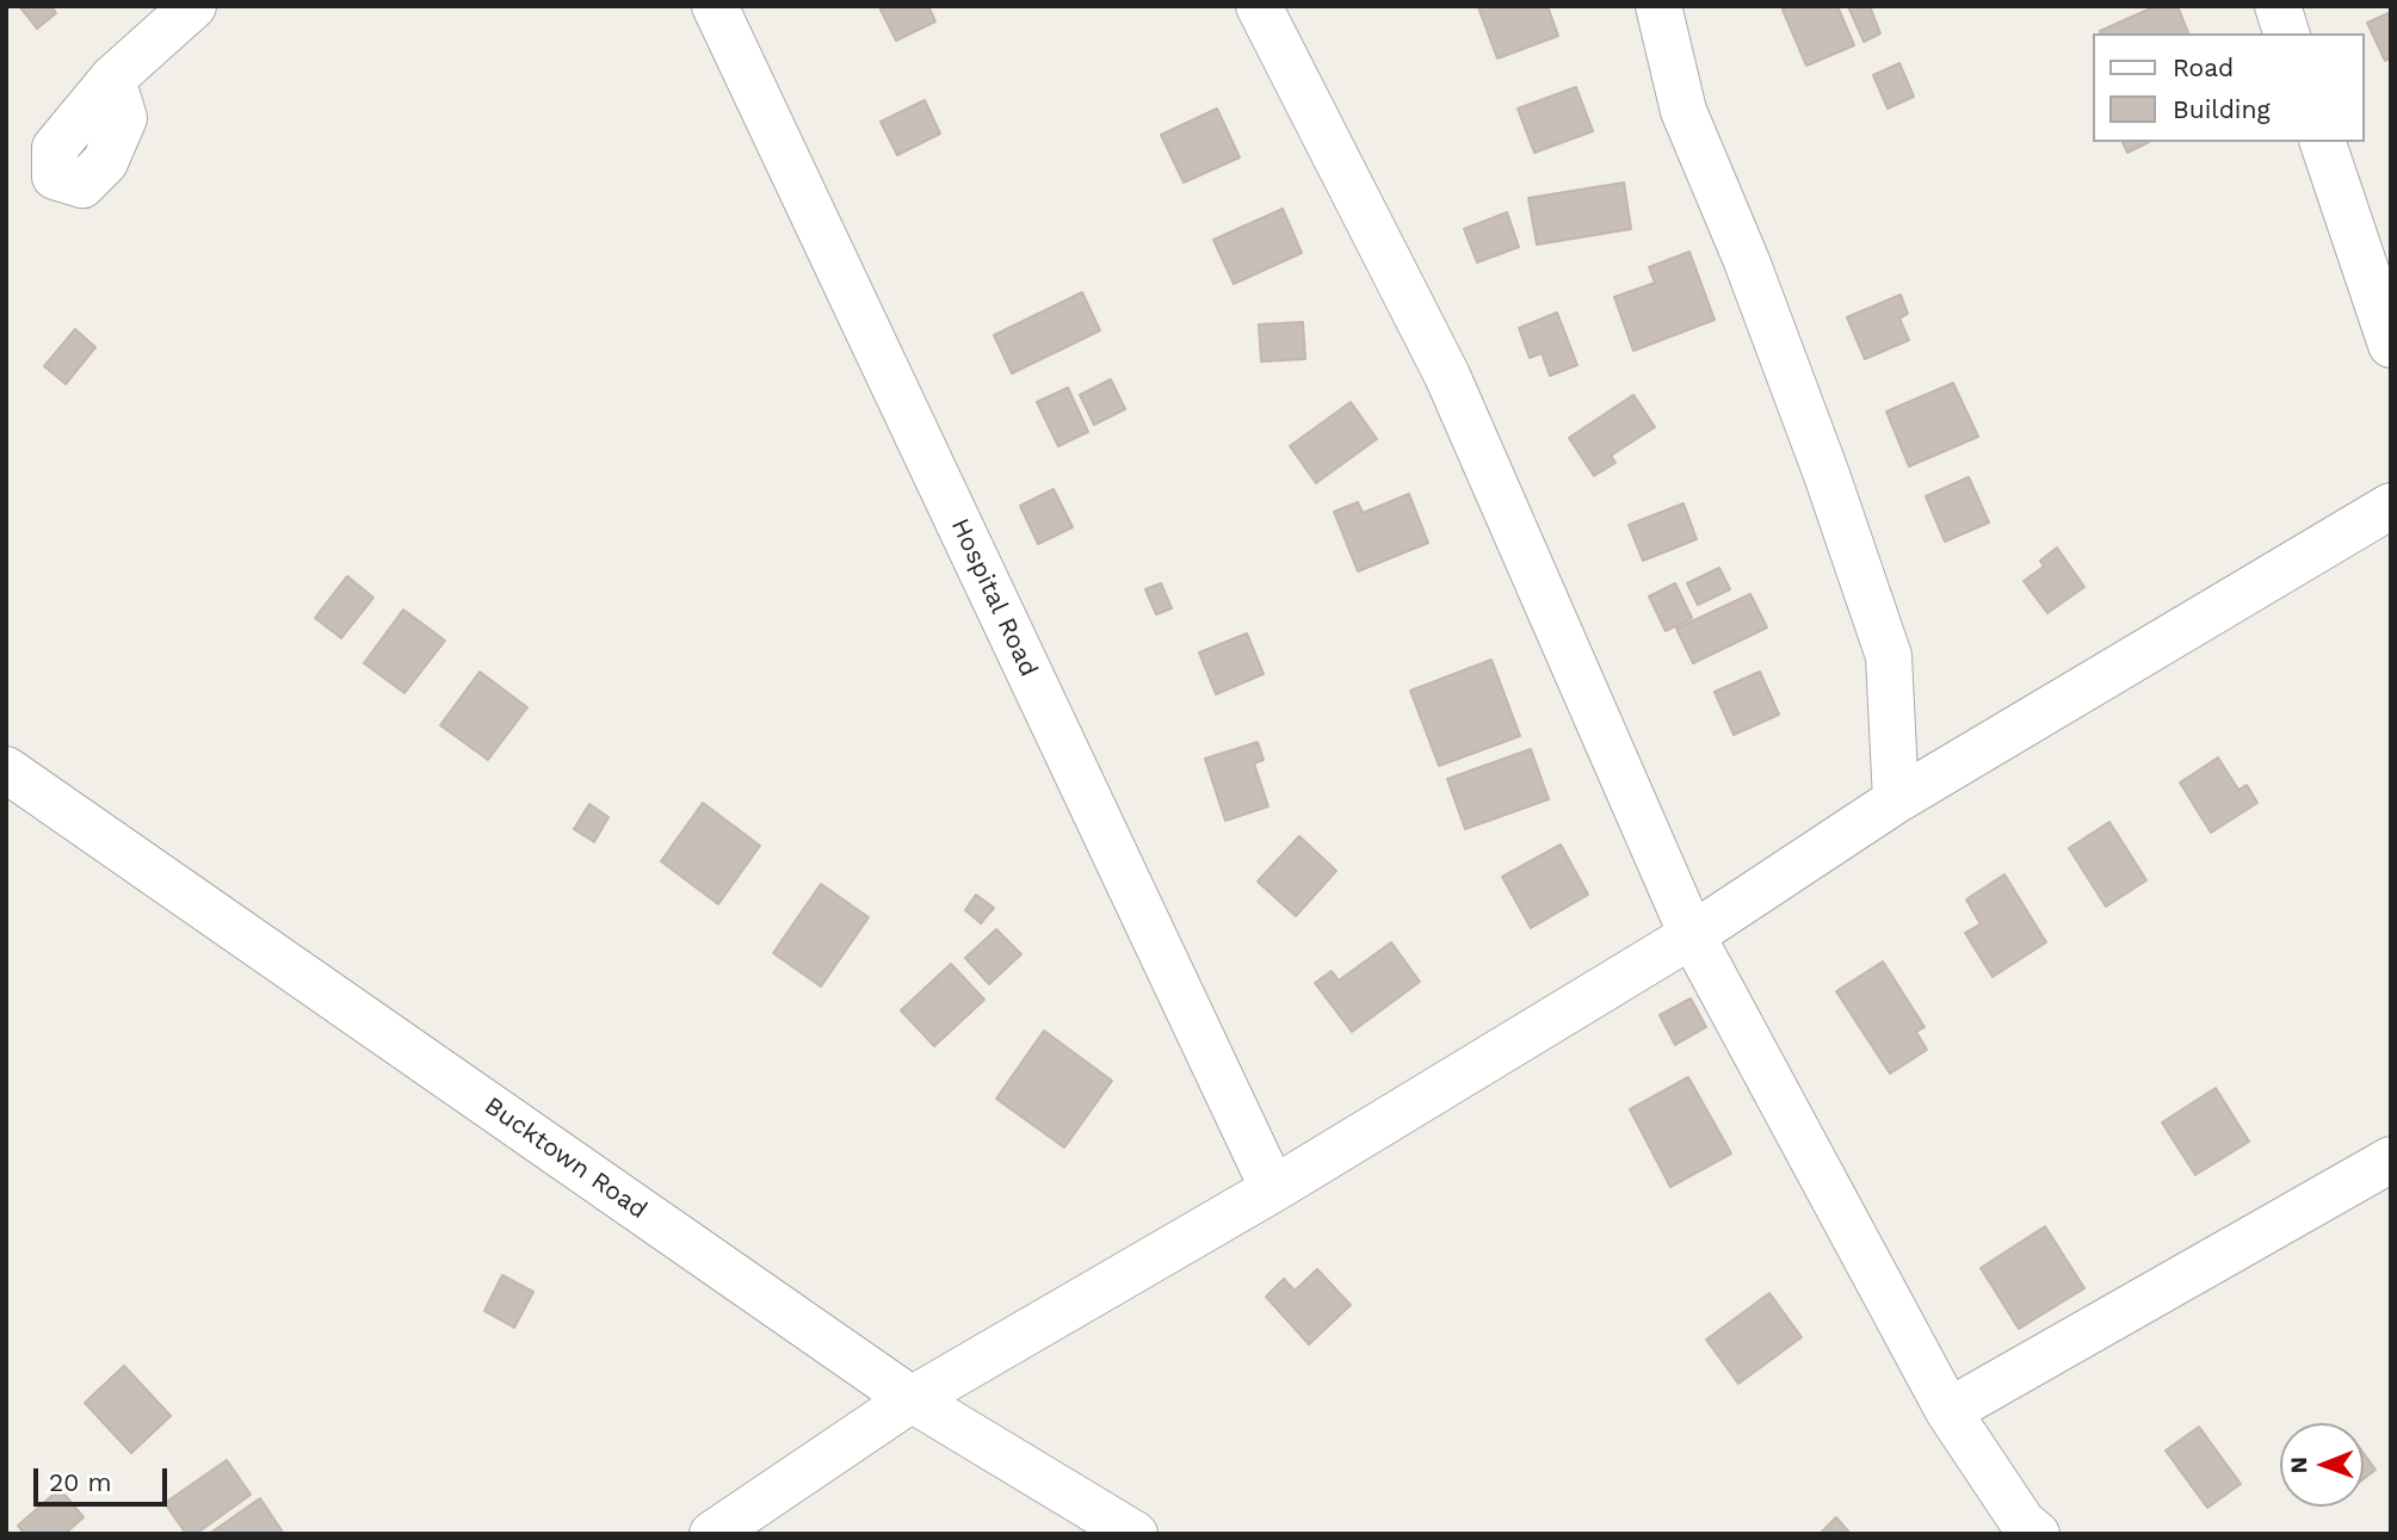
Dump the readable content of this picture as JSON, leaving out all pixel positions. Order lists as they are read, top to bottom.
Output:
{
  "streets": {
    "street": ["Hospital Road", "Bucktown Road"]
  },
  "legend": ["Road", "Building"],
  "scale_bar": "20 m",
  "north": "left"
}
